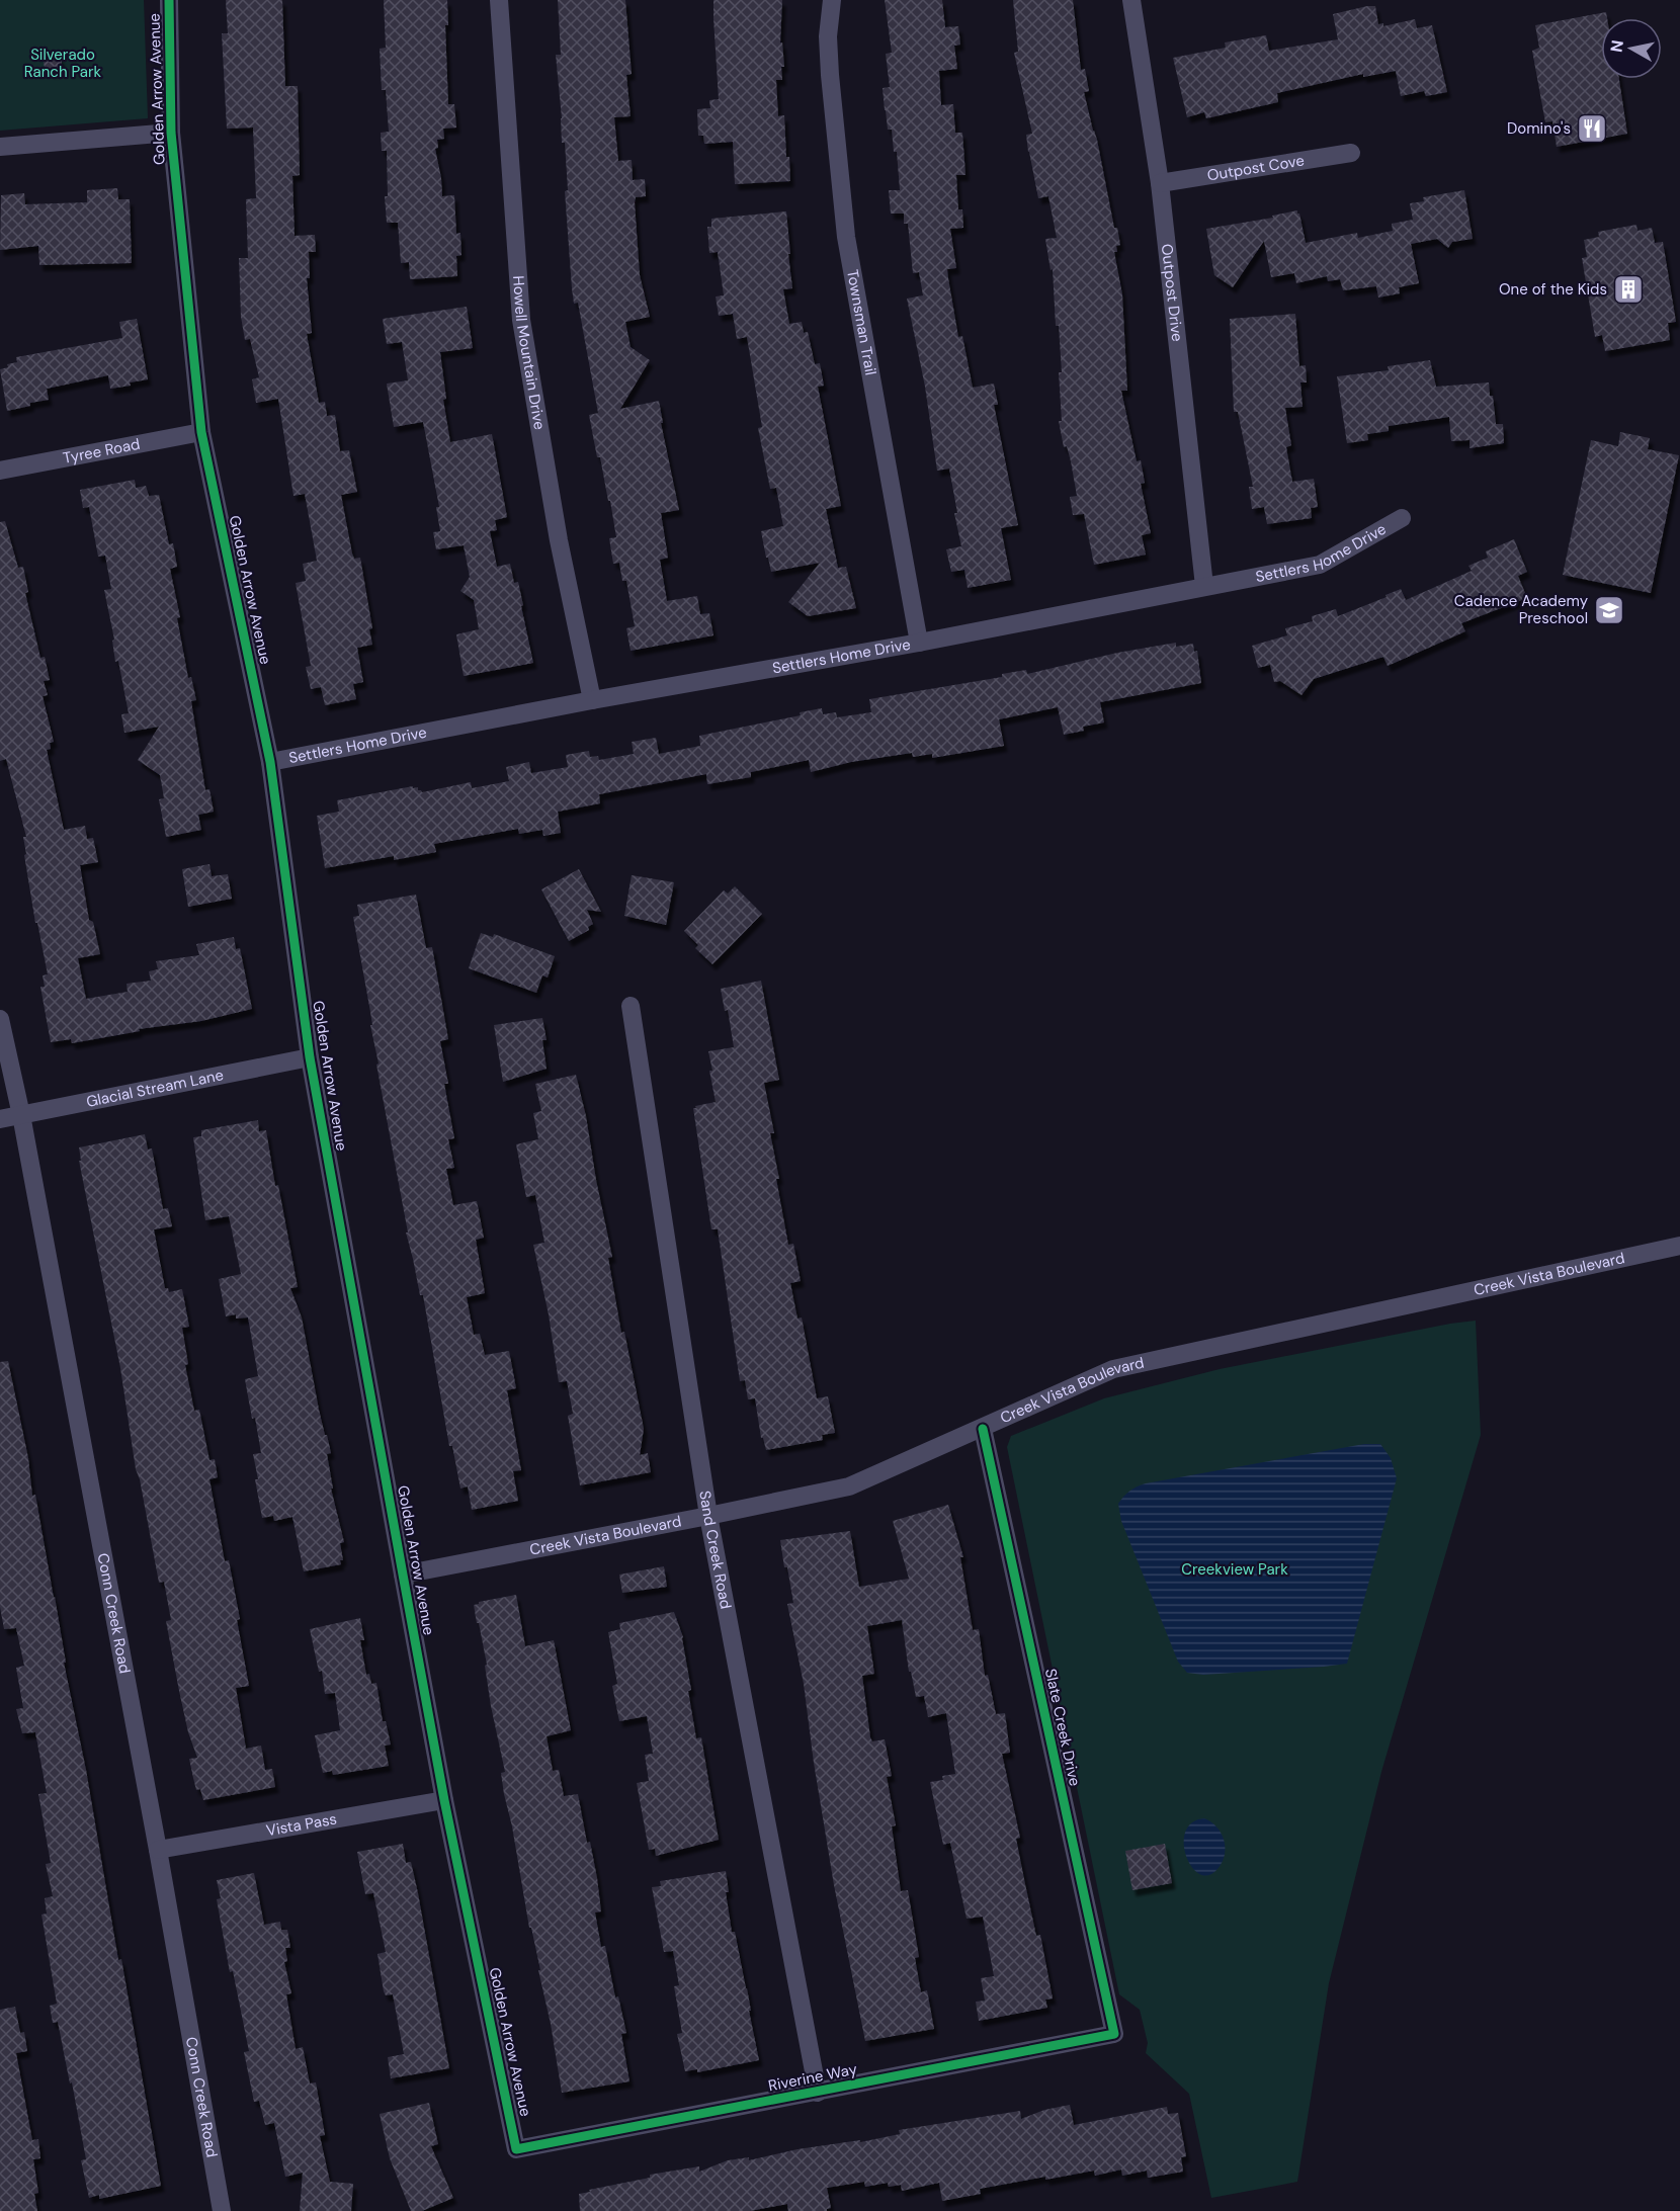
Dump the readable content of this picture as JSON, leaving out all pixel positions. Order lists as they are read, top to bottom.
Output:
{
  "streets": {
    "street": [
      "Golden Arrow Avenue",
      "Outpost Cove",
      "Outpost Drive",
      "Townsman Trail",
      "Howell Mountain Drive",
      "Tyree Road",
      "Settlers Home Drive",
      "Glacial Stream Lane",
      "Creek Vista Boulevard",
      "Sand Creek Road",
      "Conn Creek Road",
      "Slate Creek Drive",
      "Vista Pass",
      "Riverine Way"
    ]
  },
  "crossings": [
    ["Golden Arrow Avenue", "Tyree Road"],
    ["Golden Arrow Avenue", "Settlers Home Drive"],
    ["Golden Arrow Avenue", "Glacial Stream Lane"],
    ["Golden Arrow Avenue", "Creek Vista Boulevard"],
    ["Golden Arrow Avenue", "Vista Pass"],
    ["Golden Arrow Avenue", "Riverine Way"],
    ["Outpost Cove", "Outpost Drive"],
    ["Outpost Drive", "Settlers Home Drive"],
    ["Townsman Trail", "Settlers Home Drive"],
    ["Howell Mountain Drive", "Settlers Home Drive"],
    ["Glacial Stream Lane", "Conn Creek Road"],
    ["Creek Vista Boulevard", "Sand Creek Road"],
    ["Creek Vista Boulevard", "Slate Creek Drive"],
    ["Sand Creek Road", "Riverine Way"],
    ["Conn Creek Road", "Vista Pass"],
    ["Slate Creek Drive", "Riverine Way"]
  ],
  "parks": ["Silverado Ranch Park", "Creekview Park"],
  "places": {
    "restaurant": ["Domino's"],
    "building": ["One of the Kids"],
    "school or university": ["Cadence Academy Preschool"]
  },
  "north": "left"
}
